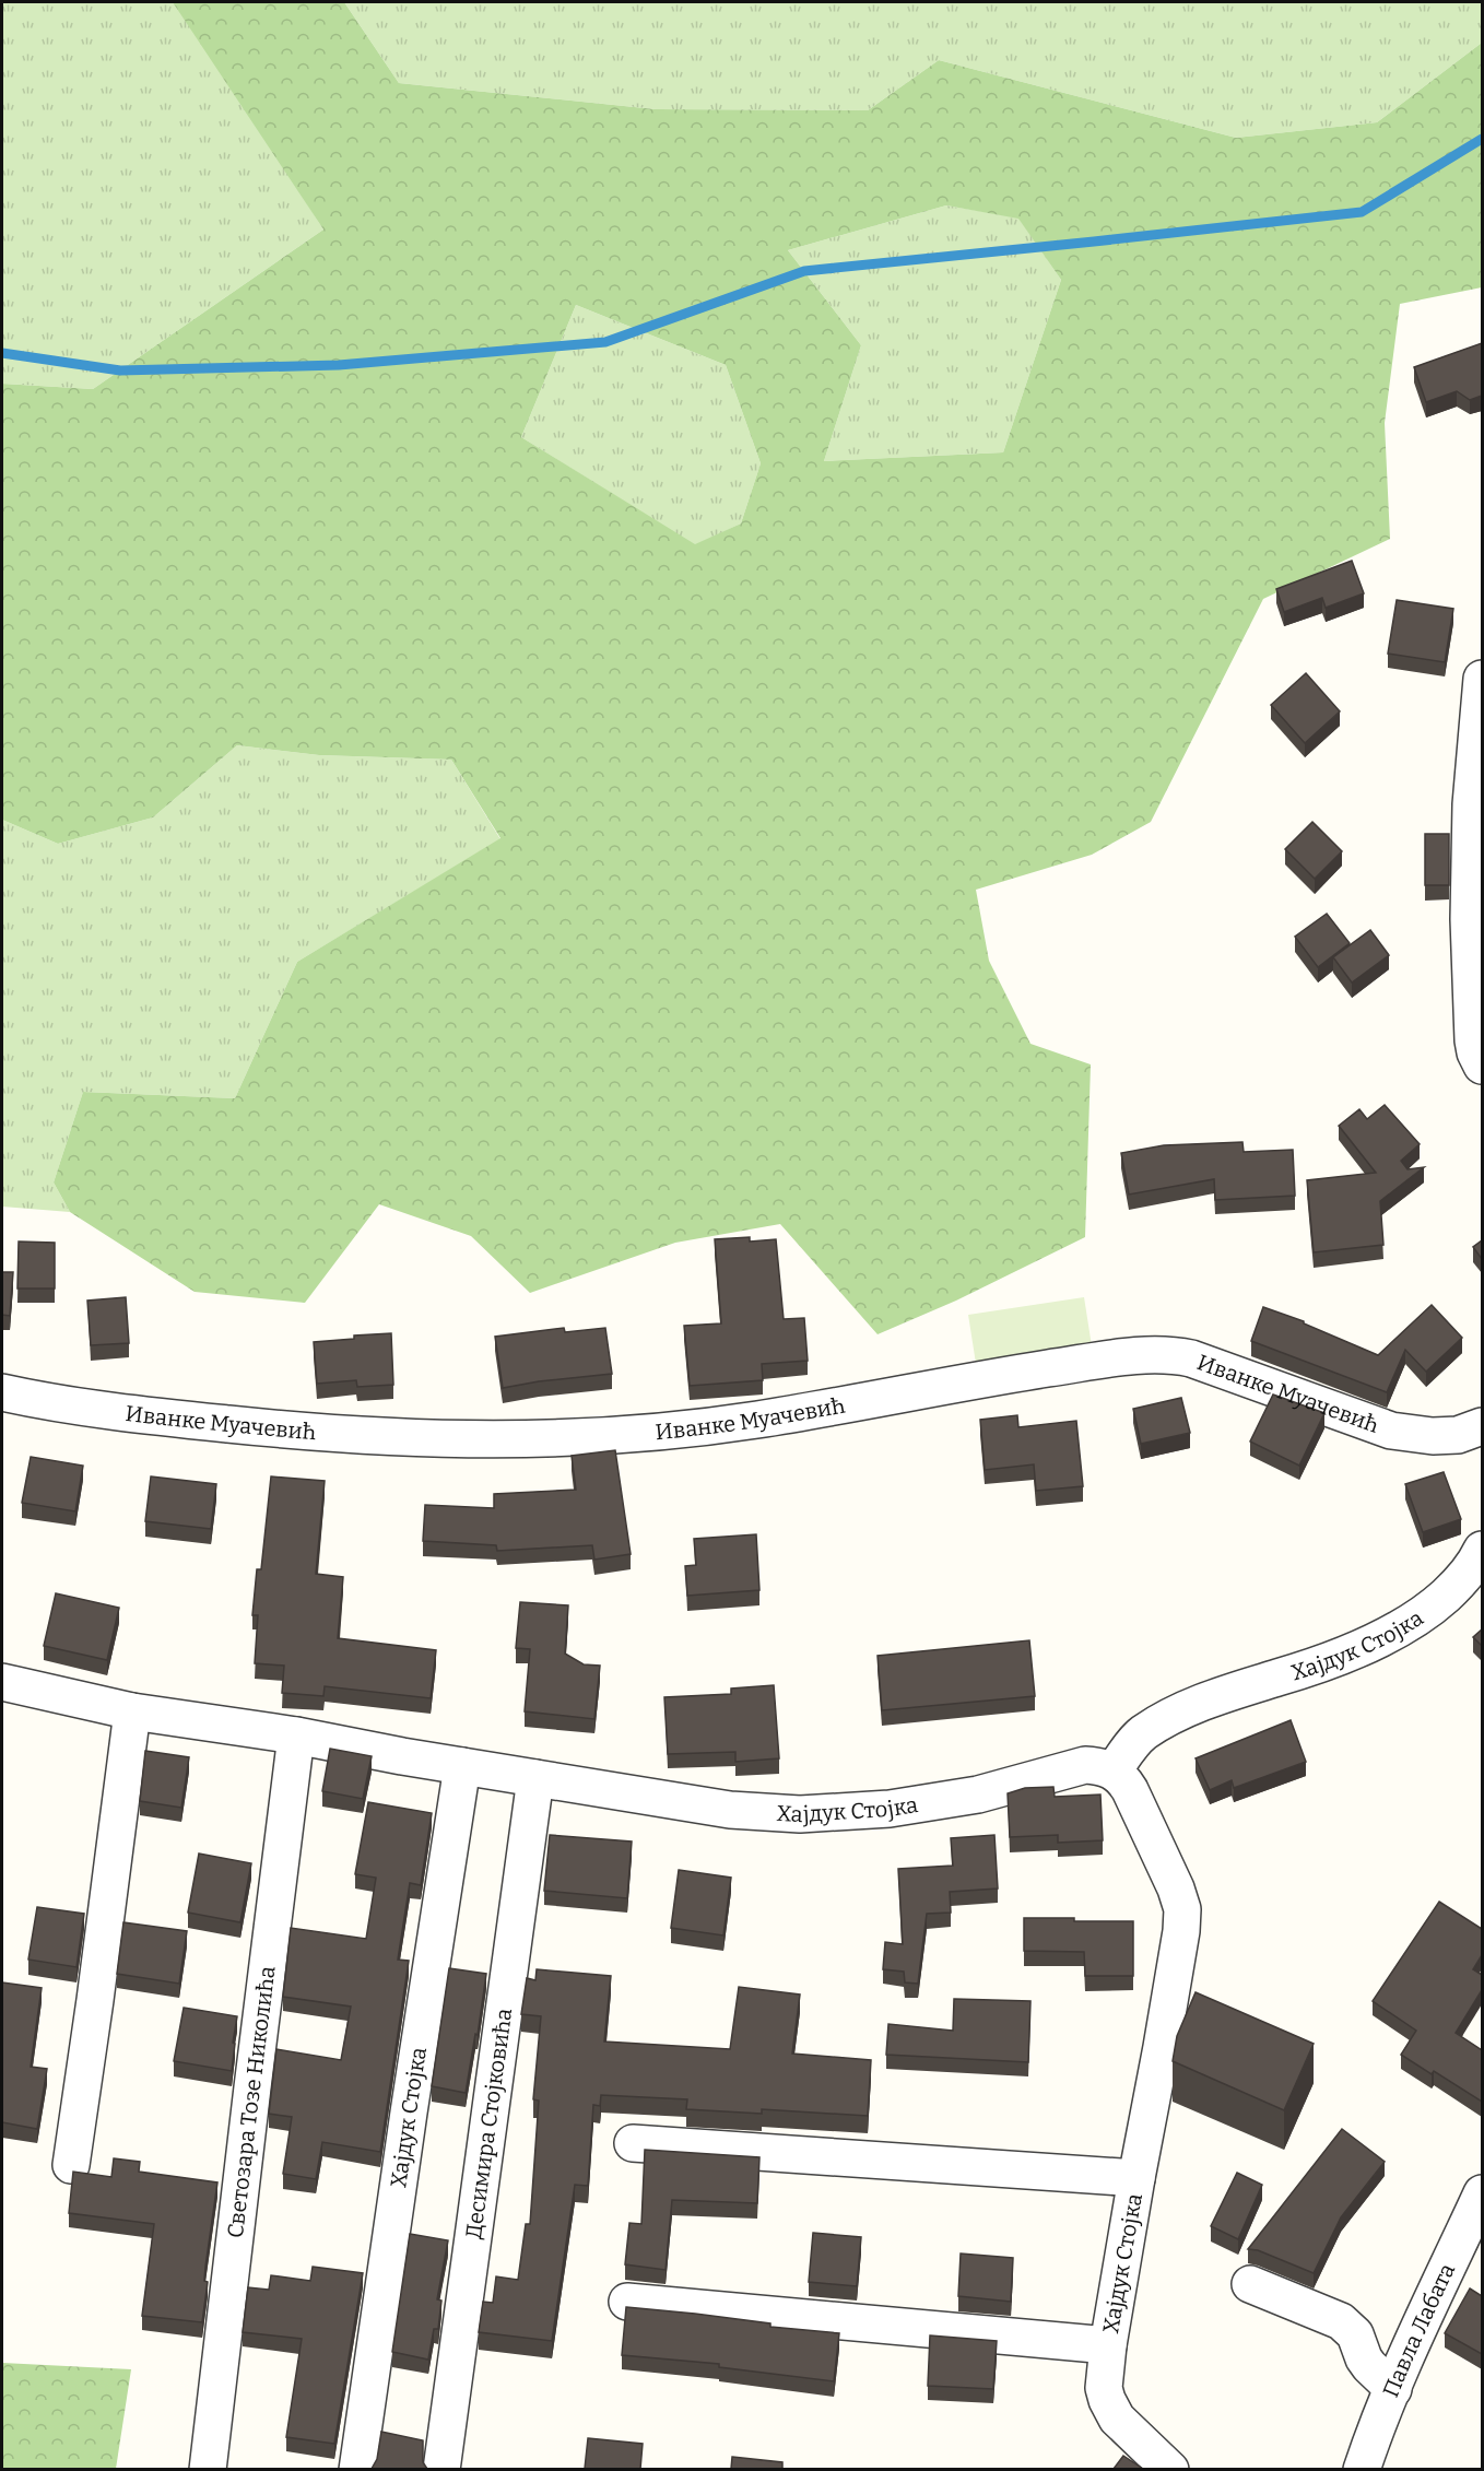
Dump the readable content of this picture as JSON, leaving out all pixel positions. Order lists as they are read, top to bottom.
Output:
{
  "streets": {
    "street": [
      "Иванке Муачевић",
      "Хајдук Стојка",
      "Светозара Тозе Николића",
      "Десимира Стојковића",
      "Павла Лабата"
    ]
  },
  "crossings": [
    ["Хајдук Стојка", "Светозара Тозе Николића"],
    ["Хајдук Стојка", "Десимира Стојковића"]
  ]
}
